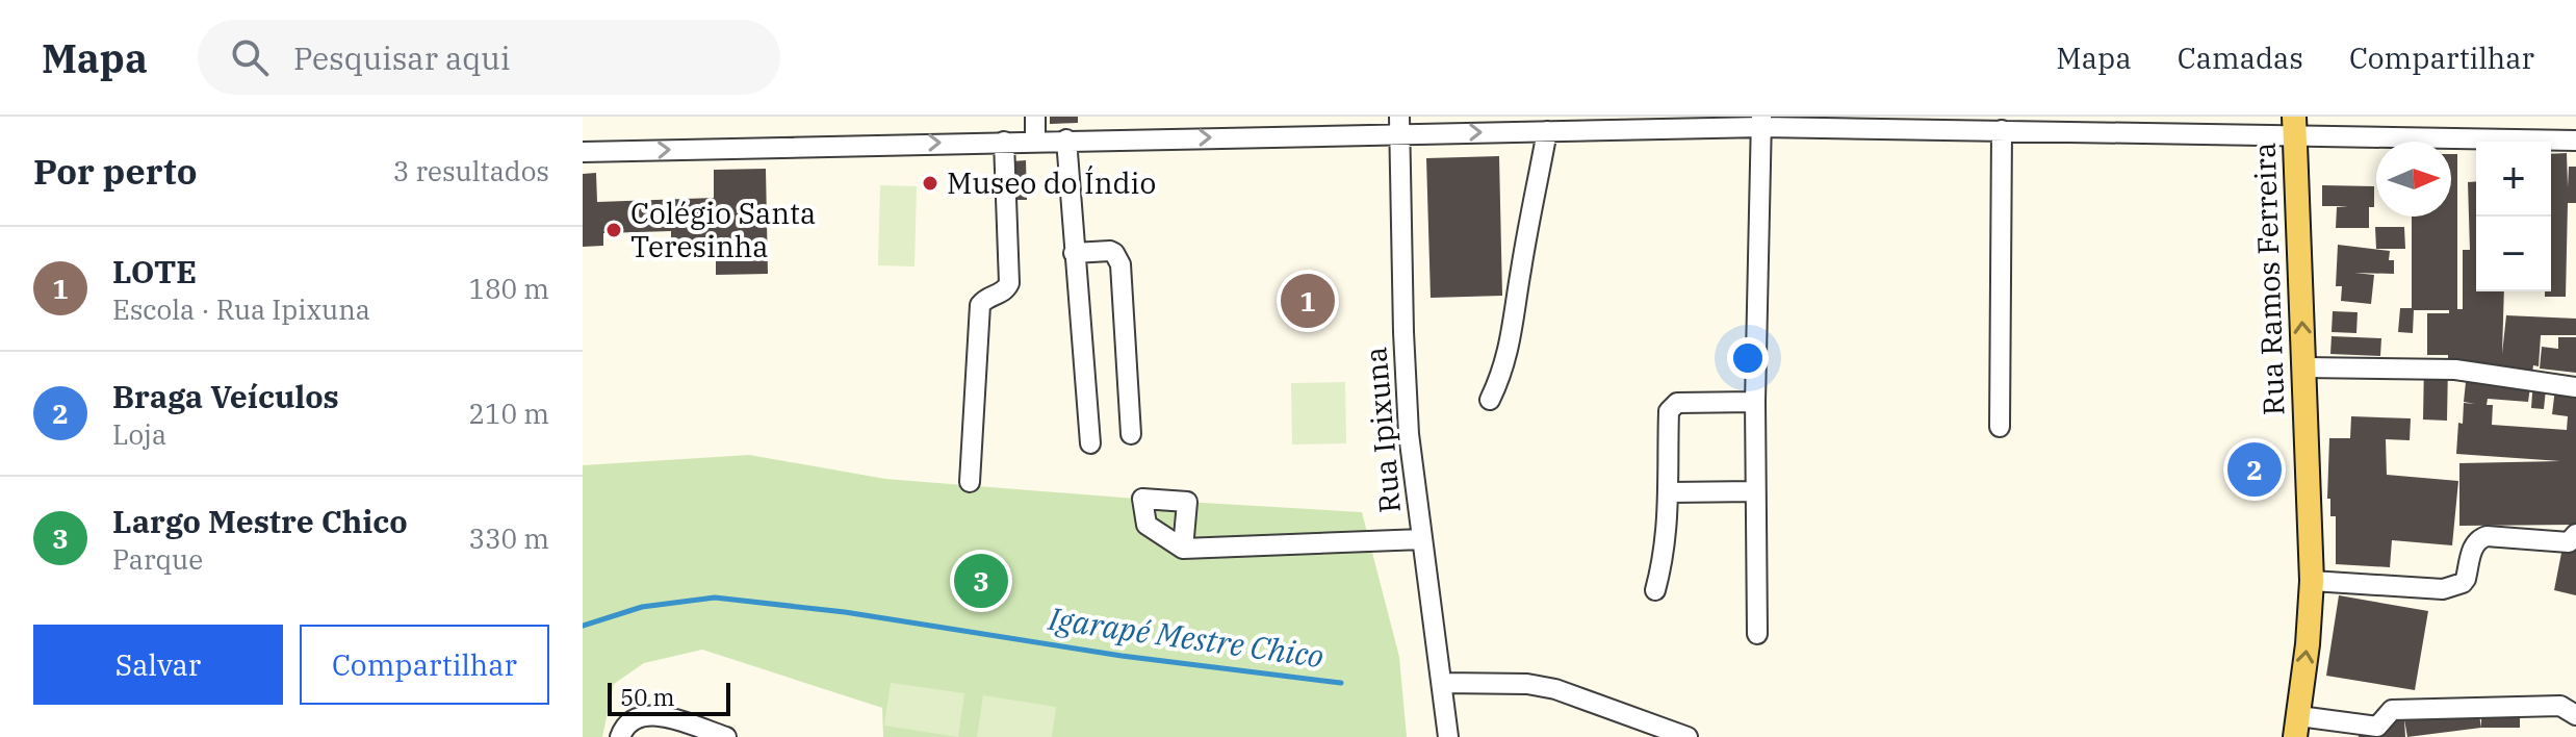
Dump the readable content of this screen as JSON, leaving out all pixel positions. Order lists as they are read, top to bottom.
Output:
{
  "streets": {
    "main road": ["Rua Ramos Ferreira"],
    "street": ["Rua Ipixuna"]
  },
  "one_way": ["Rua Ramos Ferreira"],
  "water": ["Igarapé Mestre Chico"],
  "places": ["Museo do Índio", "Colégio Santa Teresinha"],
  "scale_bar": "50 m",
  "north": "right",
  "page": {
    "header": "Mapa",
    "search": "Pesquisar aqui",
    "nav": ["Mapa", "Camadas", "Compartilhar"],
    "heading": ["Por perto", "3 resultados"],
    "map_buttons": ["+", "−"],
    "list": [
      {
        "mark": "1",
        "name": "LOTE",
        "note": "Escola · Rua Ipixuna",
        "value": "180 m"
      },
      {
        "mark": "2",
        "name": "Braga Veículos",
        "note": "Loja",
        "value": "210 m"
      },
      {
        "mark": "3",
        "name": "Largo Mestre Chico",
        "note": "Parque",
        "value": "330 m"
      }
    ],
    "pins": ["1", "2", "3"],
    "buttons": ["Salvar", "Compartilhar"],
    "scale": "50 m"
  }
}
